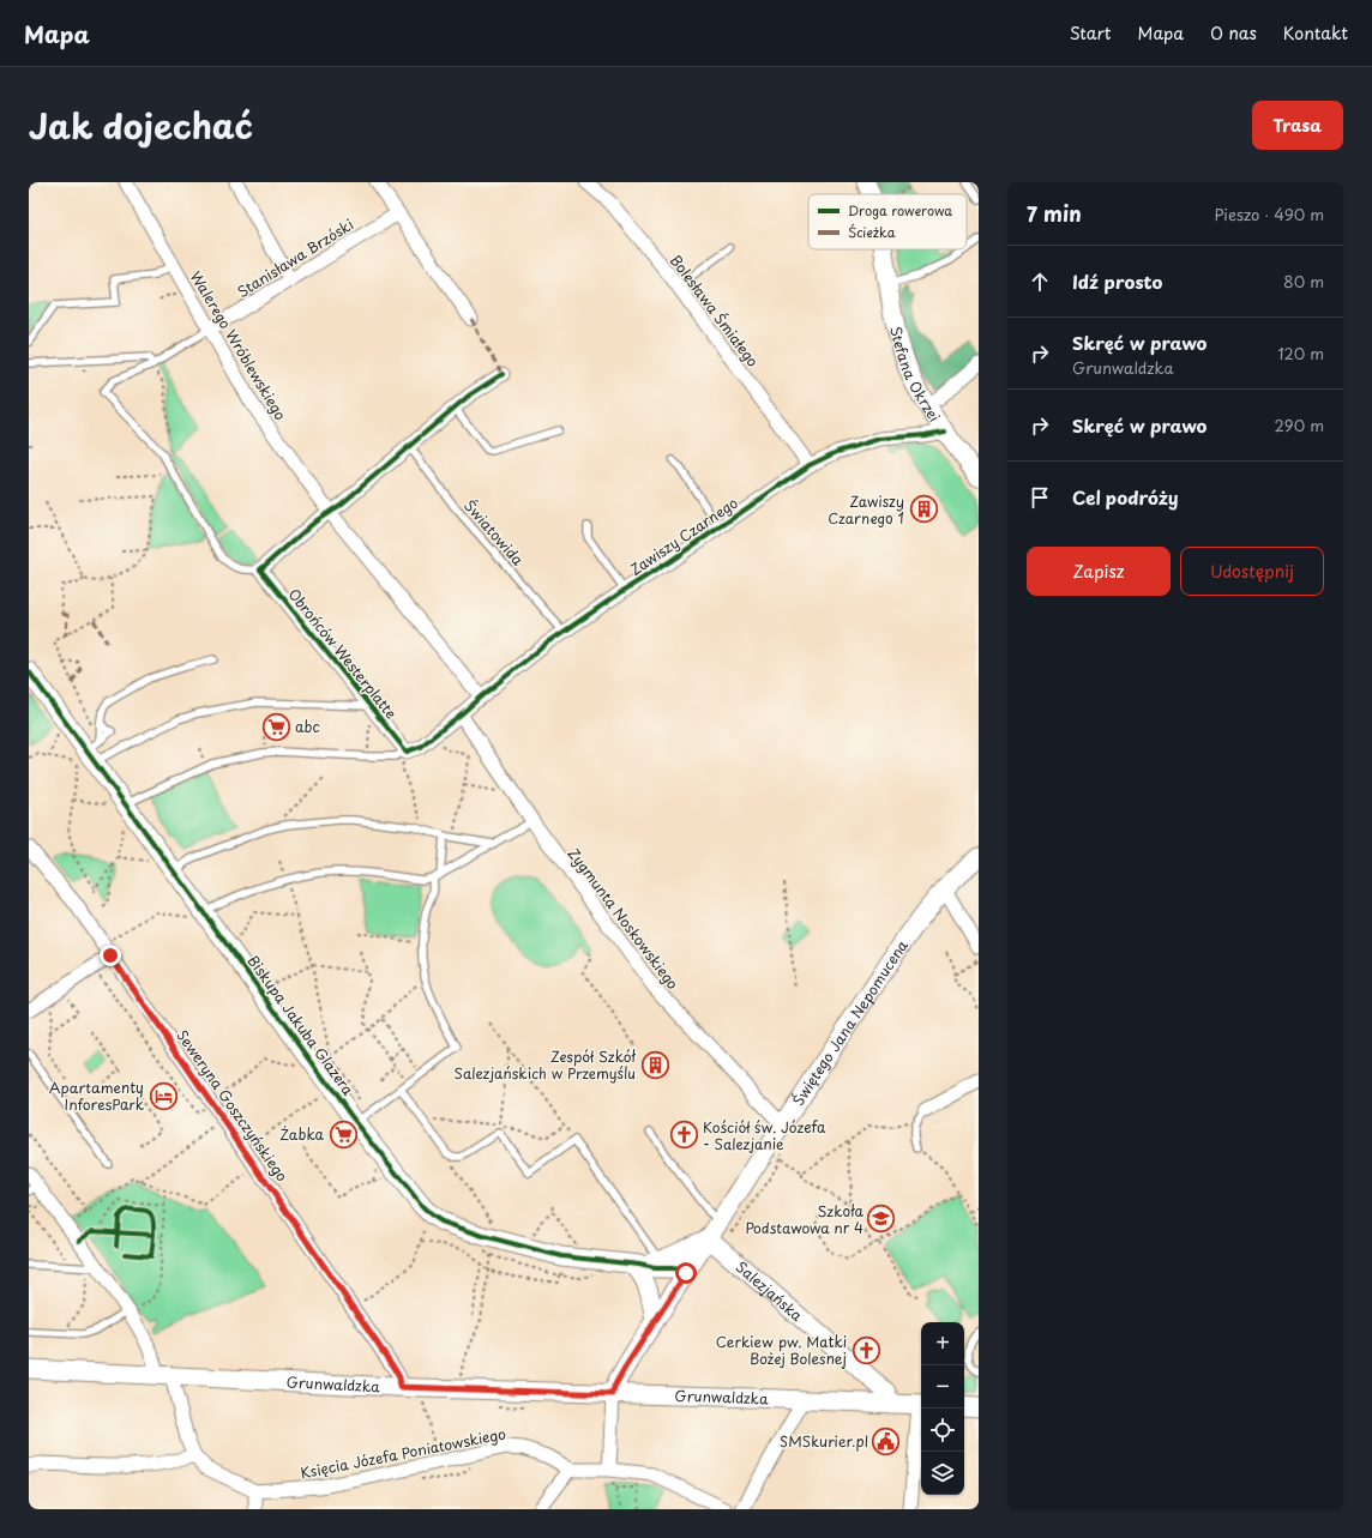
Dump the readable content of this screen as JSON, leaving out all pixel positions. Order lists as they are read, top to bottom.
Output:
{
  "streets": {
    "street": [
      "Stanisława Brzóski",
      "Bolesława Śmiałego",
      "Walerego Wróblewskiego",
      "Stefana Okrzei",
      "Zawiszy Czarnego",
      "Obrońców Westerplatte",
      "Zygmunta Noskowskiego",
      "Świętego Jana Nepomucena",
      "Biskupa Jakuba Glazera",
      "Seweryna Goszczyńskiego",
      "Salezjańska",
      "Grunwaldzka",
      "Księcia Józefa Poniatowskiego"
    ],
    "lane": ["Światowida"]
  },
  "crossings": [
    ["Stanisława Brzóski", "Walerego Wróblewskiego"],
    ["Bolesława Śmiałego", "Zawiszy Czarnego"],
    ["Walerego Wróblewskiego", "Zawiszy Czarnego"],
    ["Stefana Okrzei", "Zawiszy Czarnego"],
    ["Światowida", "Zawiszy Czarnego"],
    ["Zawiszy Czarnego", "Obrońców Westerplatte"],
    ["Zawiszy Czarnego", "Zygmunta Noskowskiego"],
    ["Zygmunta Noskowskiego", "Świętego Jana Nepomucena"],
    ["Świętego Jana Nepomucena", "Biskupa Jakuba Glazera"],
    ["Świętego Jana Nepomucena", "Salezjańska"],
    ["Świętego Jana Nepomucena", "Grunwaldzka"],
    ["Seweryna Goszczyńskiego", "Grunwaldzka"],
    ["Salezjańska", "Grunwaldzka"]
  ],
  "places": {
    "building": ["Zawiszy Czarnego 1", "Zespół Szkół Salezjańskich w Przemyślu"],
    "supermarket": ["abc", "Żabka"],
    "hotel": ["Apartamenty InforesPark"],
    "church": ["Kościół św. Józefa - Salezjanie", "Cerkiew pw. Matki Bożej Bolesnej"],
    "school or university": ["Szkoła Podstawowa nr 4"],
    "public building": ["SMSkurier.pl"]
  },
  "legend": ["Droga rowerowa", "Ścieżka"],
  "page": {
    "header": "Mapa",
    "nav": [
      "Start",
      "Mapa",
      "O nas",
      "Kontakt"
    ],
    "title": "Jak dojechać",
    "buttons": [
      "Trasa",
      ["Zapisz", "Udostępnij"]
    ],
    "heading": ["7 min", "Pieszo · 490 m"],
    "list": [
      ["Idź prosto", "80 m"],
      ["Skręć w prawo", "Grunwaldzka", "120 m"],
      ["Skręć w prawo", "290 m"],
      "Cel podróży"
    ],
    "map_buttons": ["+", "−"]
  }
}
